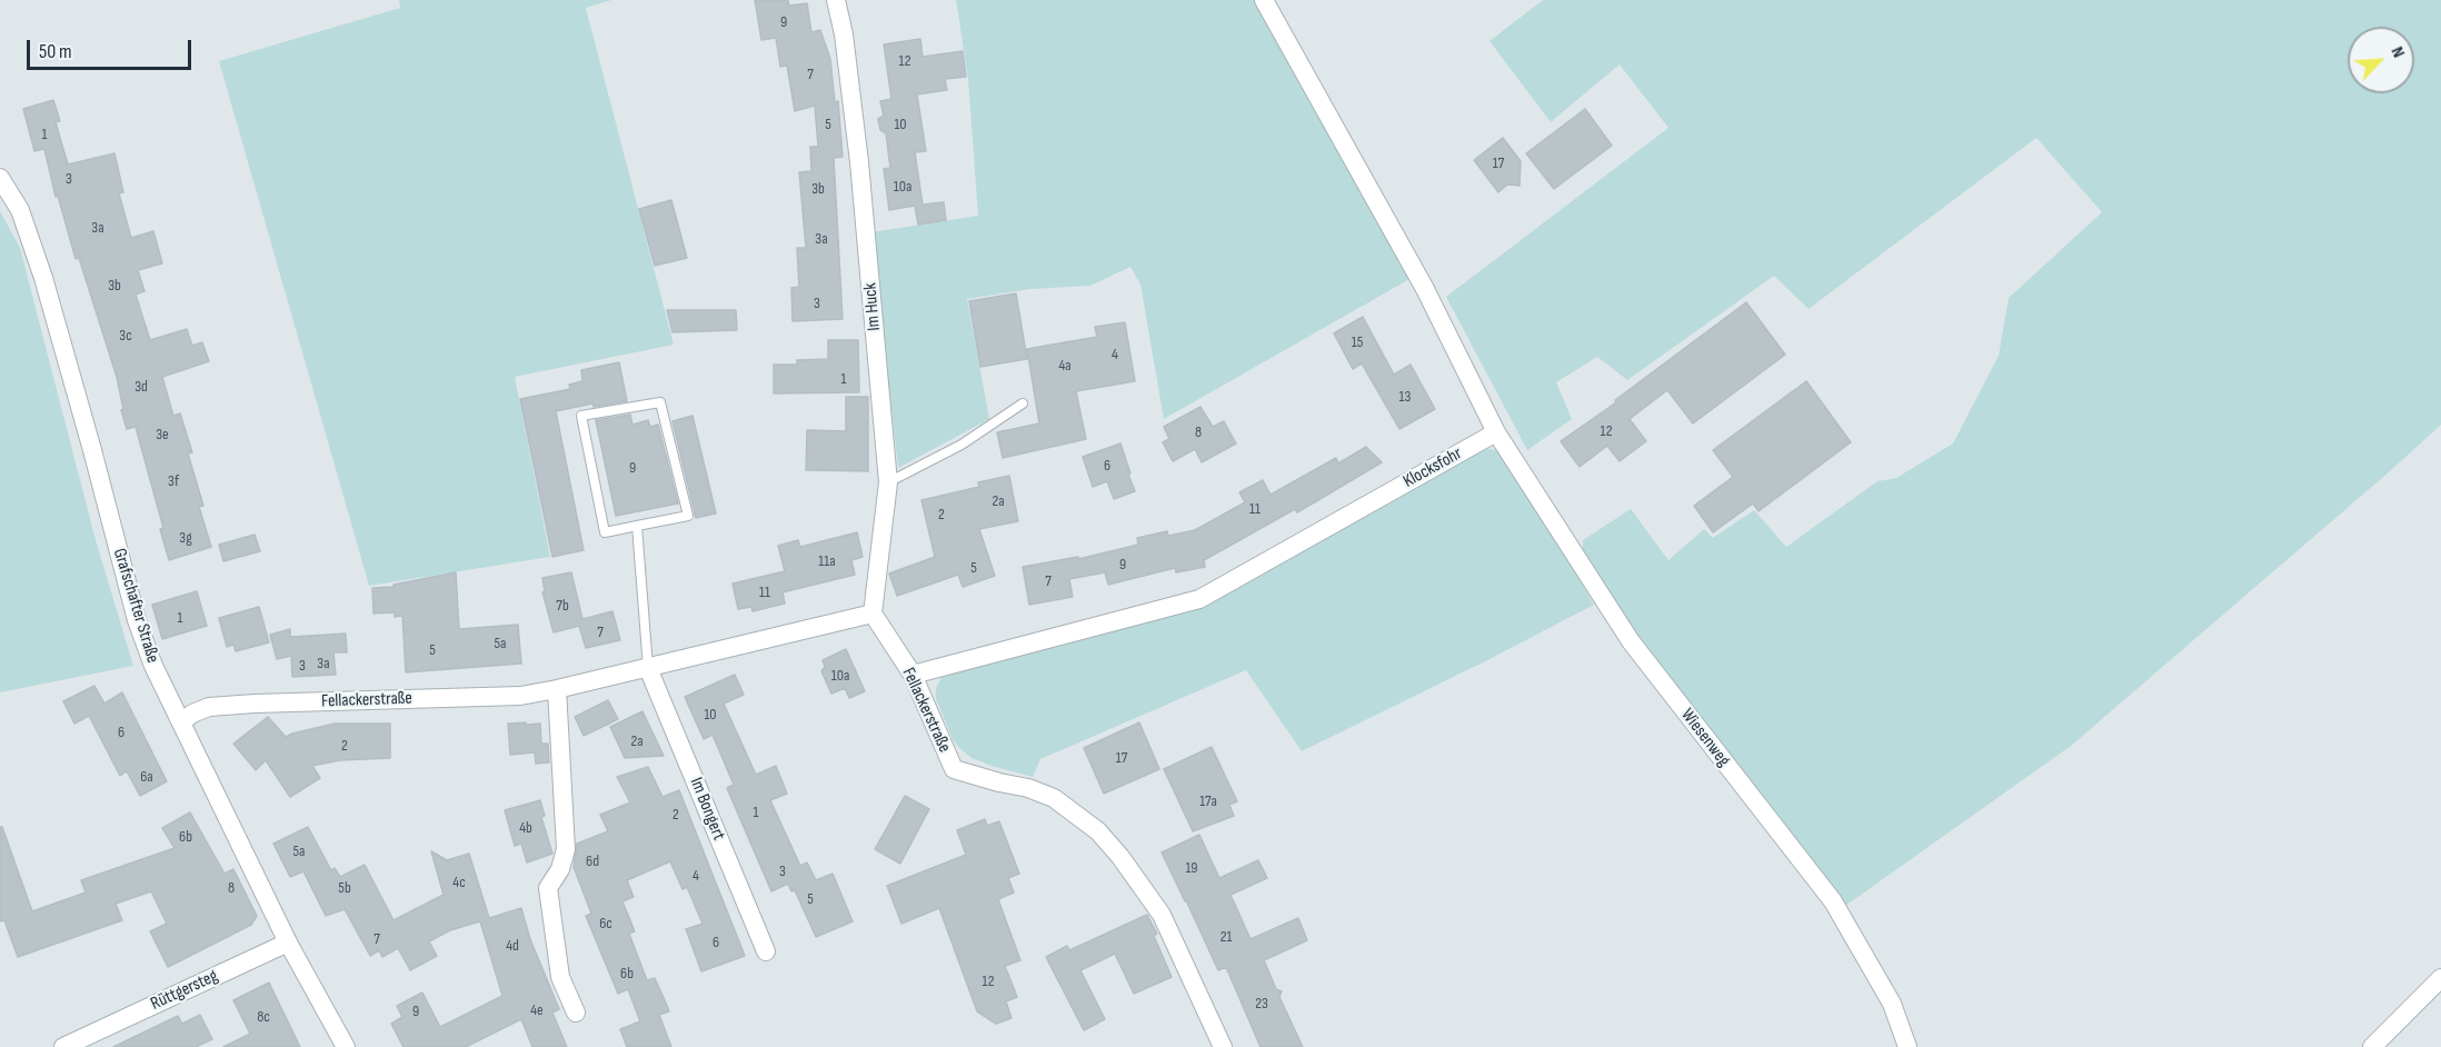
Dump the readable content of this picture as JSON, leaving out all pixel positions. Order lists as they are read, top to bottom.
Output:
{
  "streets": {
    "street": [
      "Im Huck",
      "Klocksfohr",
      "Grafschafter Straße",
      "Fellackerstraße",
      "Wiesenweg",
      "Im Bongert",
      "Rüttgersteg"
    ]
  },
  "crossings": [
    ["Im Huck", "Fellackerstraße"],
    ["Klocksfohr", "Fellackerstraße"],
    ["Klocksfohr", "Wiesenweg"],
    ["Grafschafter Straße", "Fellackerstraße"],
    ["Grafschafter Straße", "Rüttgersteg"],
    ["Fellackerstraße", "Im Bongert"]
  ],
  "house_numbers": [
    "9",
    "12",
    "7",
    "5",
    "10",
    "1",
    "17",
    "3",
    "10a",
    "3b",
    "3a",
    "3a",
    "3b",
    "3",
    "3c",
    "15",
    "4",
    "4a",
    "1",
    "3d",
    "13",
    "12",
    "8",
    "3e",
    "6",
    "9",
    "3f",
    "2a",
    "11",
    "2",
    "3g",
    "11a",
    "9",
    "5",
    "7",
    "11",
    "7b",
    "1",
    "7",
    "5a",
    "5",
    "3a",
    "3",
    "10a",
    "10",
    "6",
    "2a",
    "2",
    "17",
    "6a",
    "17a",
    "1",
    "2",
    "4b",
    "6b",
    "5a",
    "6d",
    "19",
    "3",
    "4",
    "4c",
    "8",
    "5b",
    "5",
    "6c",
    "21",
    "7",
    "6",
    "4d",
    "6b",
    "12",
    "23",
    "4e",
    "9",
    "8c"
  ],
  "scale_bar": "50 m",
  "north": "top right"
}
